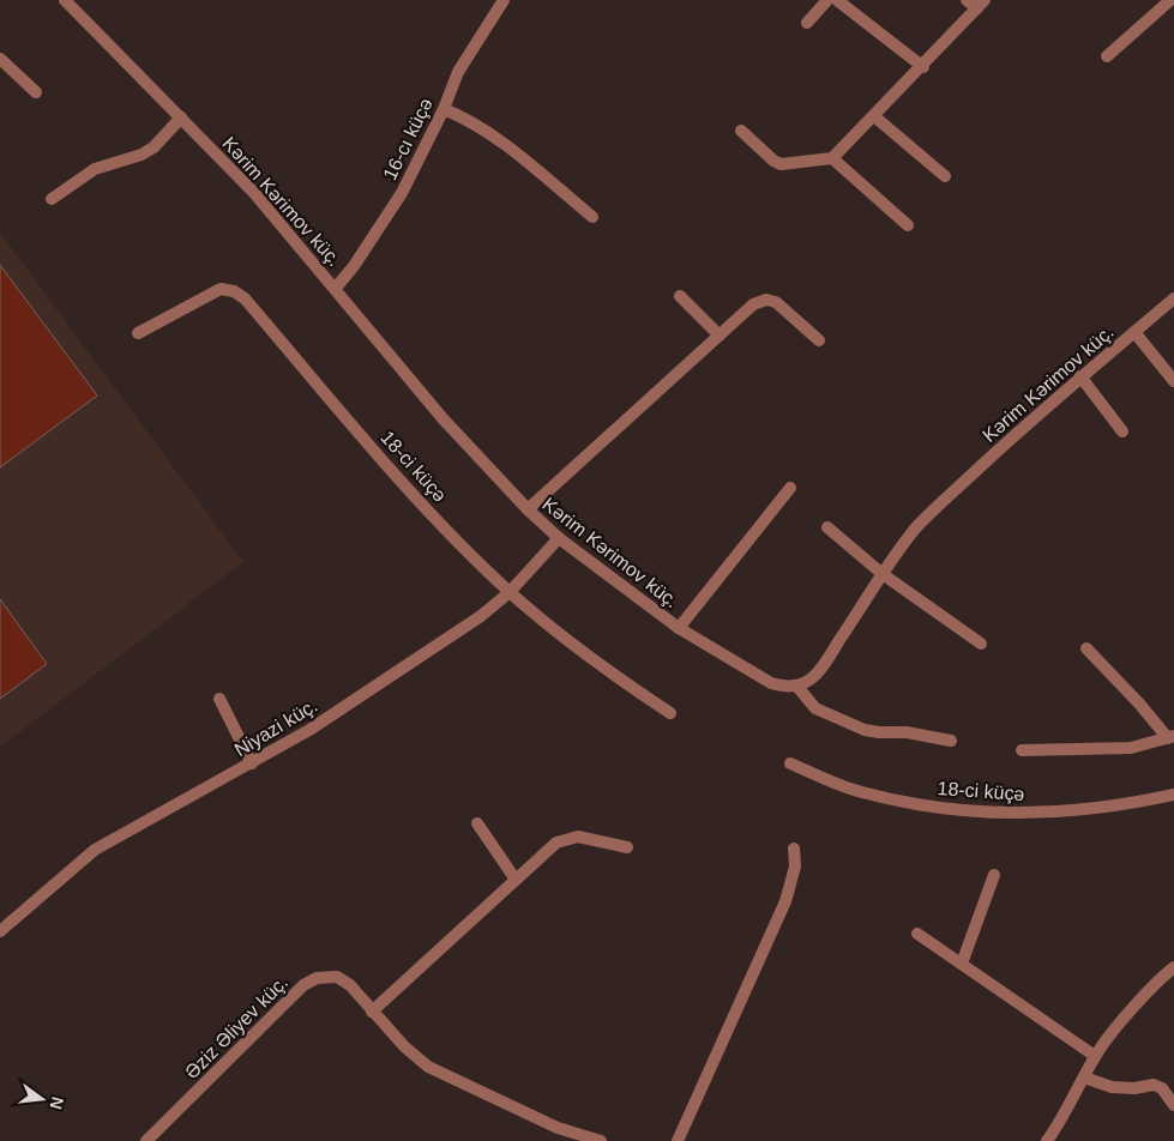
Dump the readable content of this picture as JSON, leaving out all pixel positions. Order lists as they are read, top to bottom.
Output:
{
  "streets": {
    "street": [
      "16-cı küçə",
      "Kərim Kərimov küç.",
      "18-ci küçə",
      "Niyazi küç.",
      "Əziz Əliyev küç."
    ]
  },
  "crossings": [
    ["16-cı küçə", "Kərim Kərimov küç."],
    ["Kərim Kərimov küç.", "Niyazi küç."],
    ["18-ci küçə", "Niyazi küç."]
  ],
  "north": "right"
}
